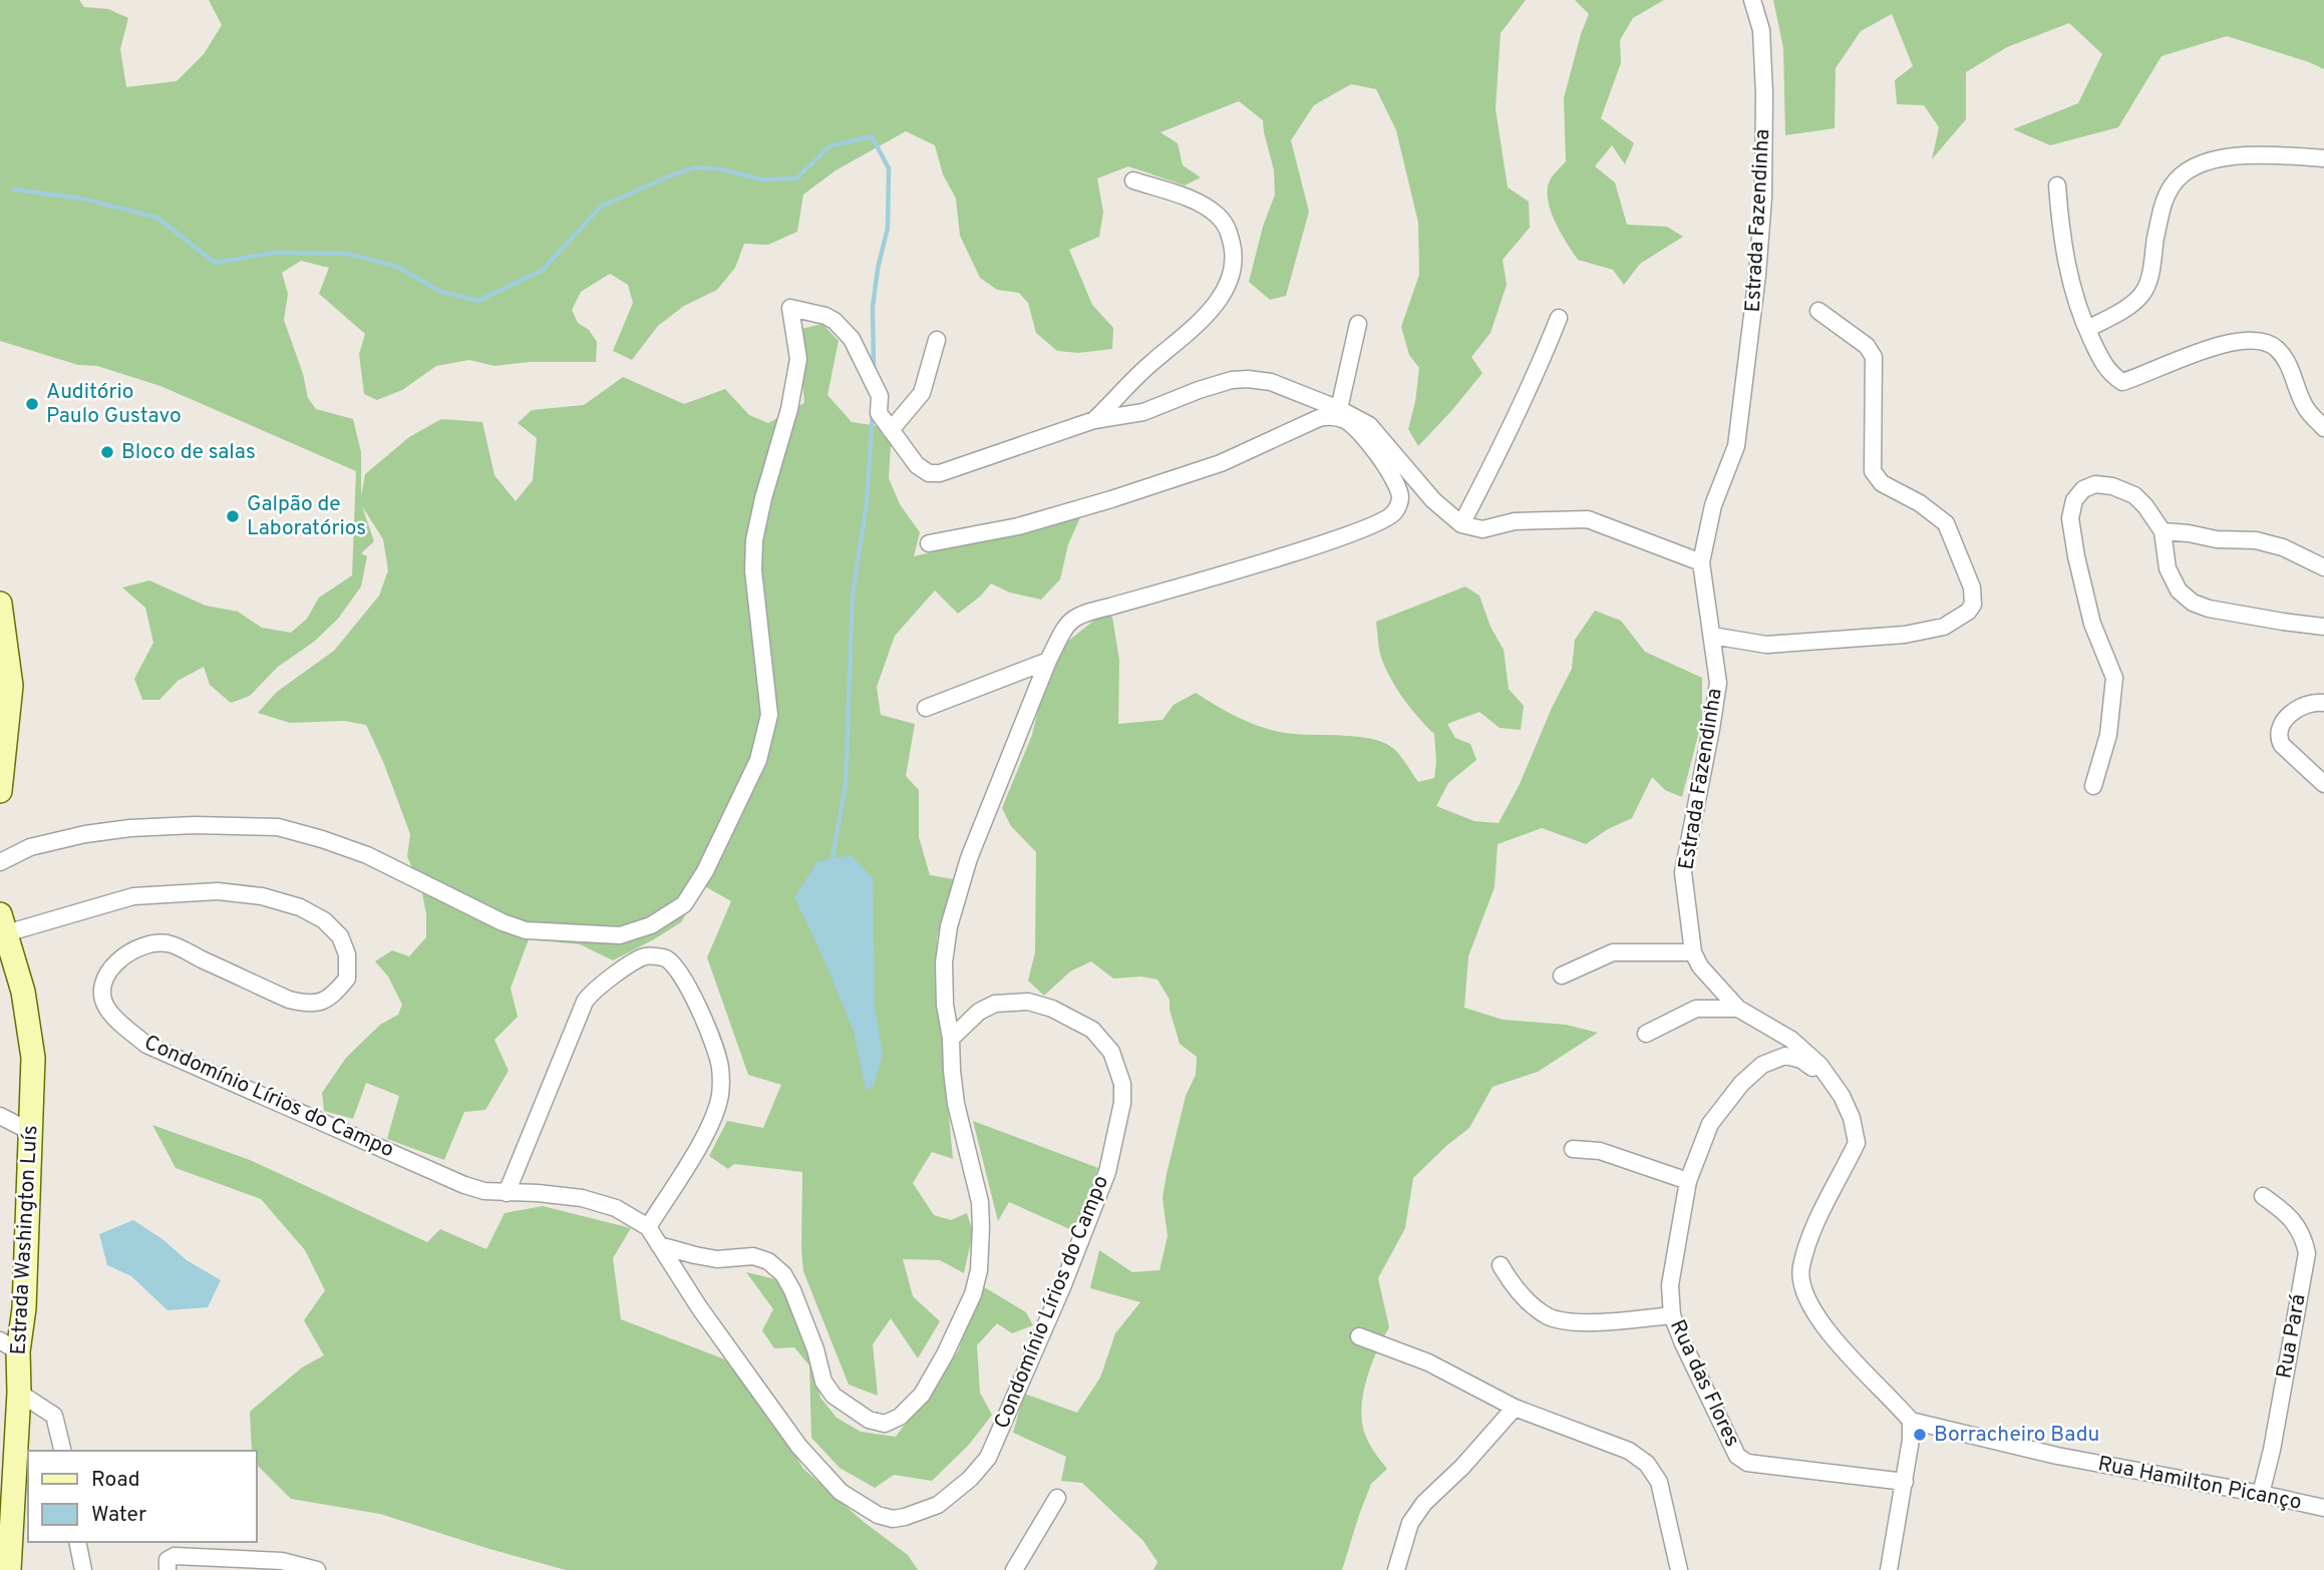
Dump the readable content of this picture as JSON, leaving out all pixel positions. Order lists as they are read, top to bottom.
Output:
{
  "streets": {
    "street": [
      "Estrada Fazendinha",
      "Condomínio Lírios do Campo",
      "Estrada Washington Luís",
      "Rua Pará",
      "Rua das Flores",
      "Rua Hamilton Picanço"
    ]
  },
  "crossings": [
    ["Estrada Fazendinha", "Rua das Flores"],
    ["Estrada Fazendinha", "Rua Hamilton Picanço"],
    ["Condomínio Lírios do Campo", "Estrada Washington Luís"],
    ["Rua Pará", "Rua Hamilton Picanço"]
  ],
  "places": [
    "Auditório Paulo Gustavo",
    "Bloco de salas",
    "Galpão de Laboratórios",
    "Borracheiro Badu"
  ],
  "legend": ["Road", "Water"]
}
